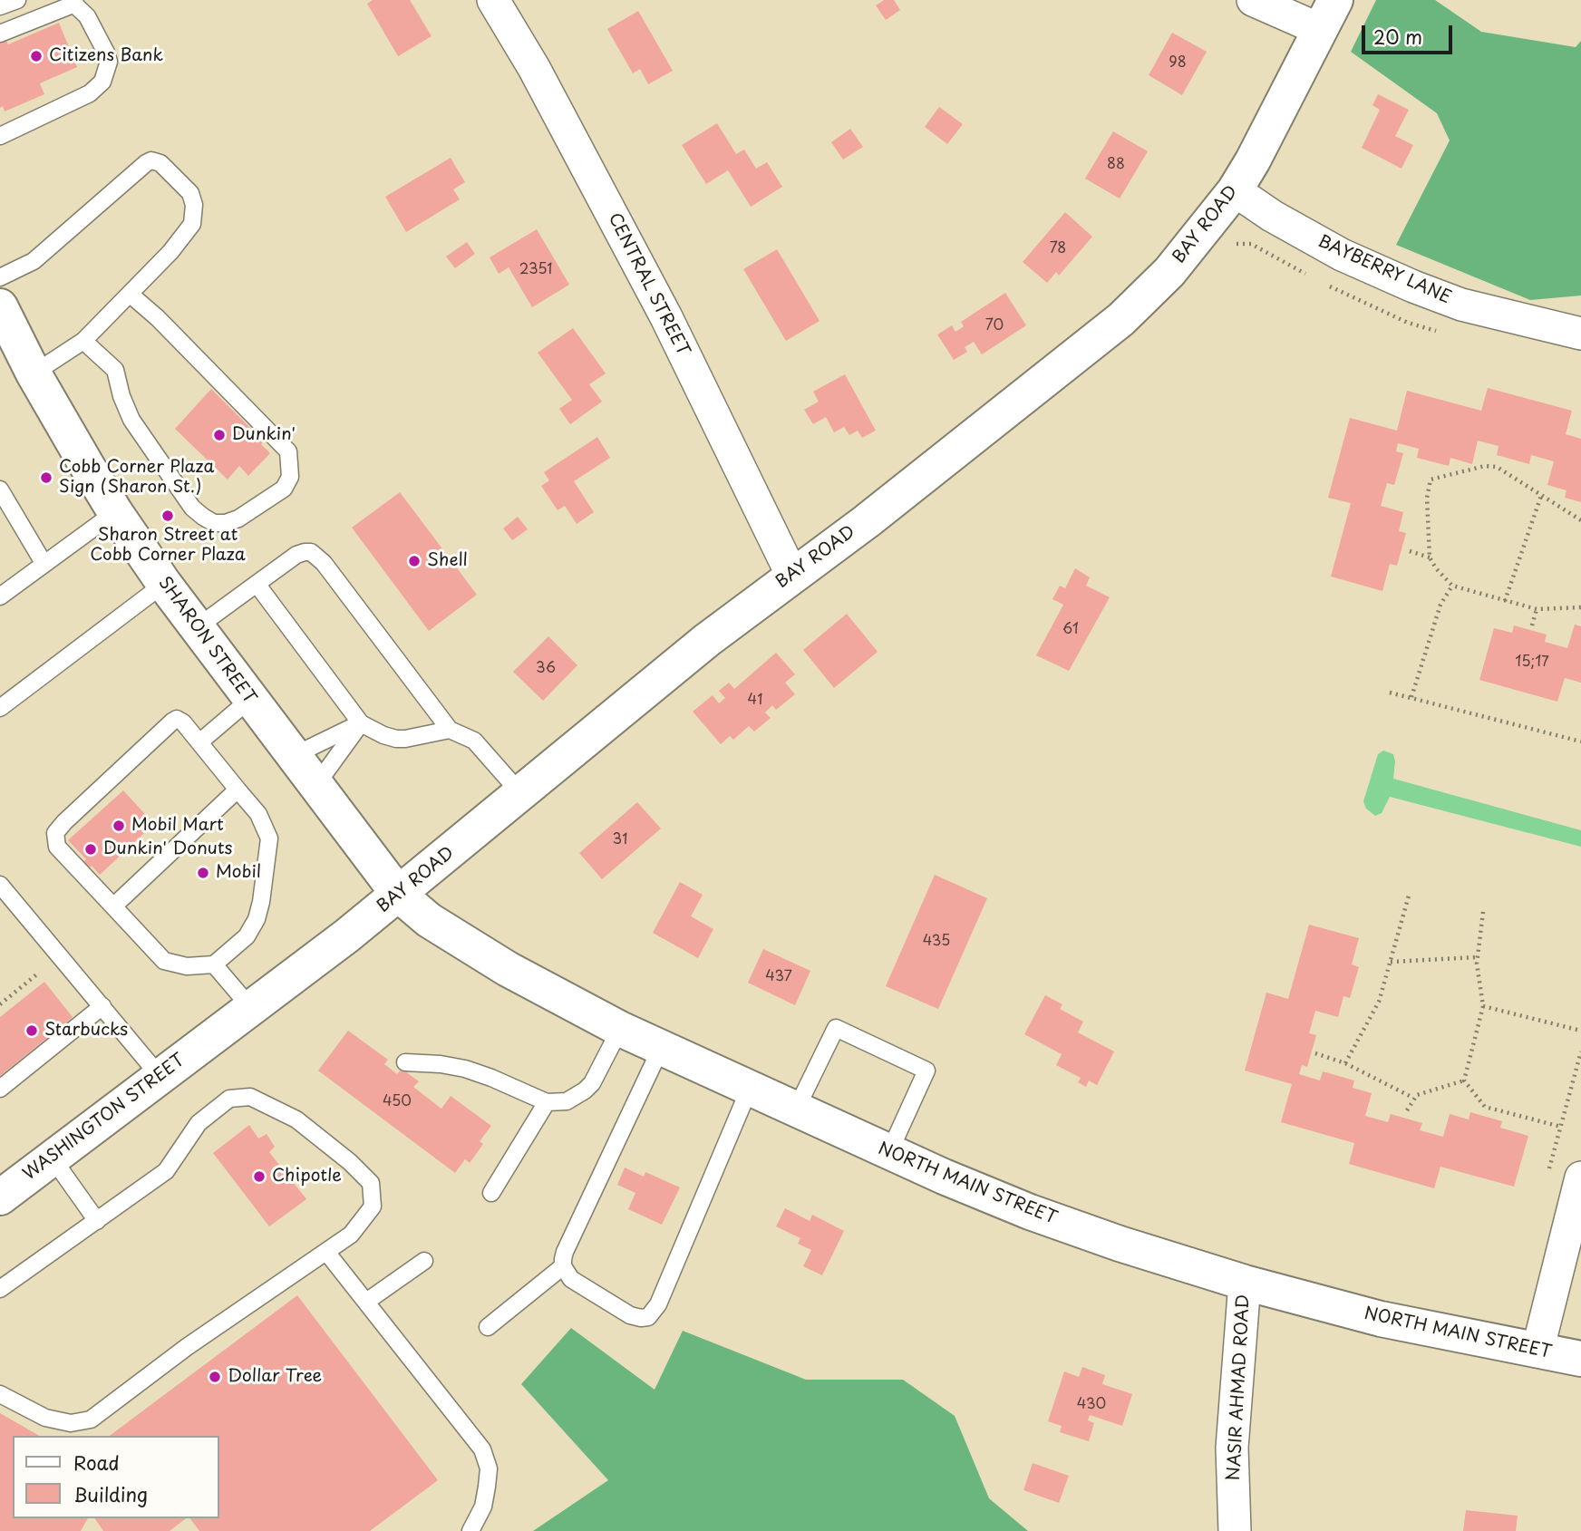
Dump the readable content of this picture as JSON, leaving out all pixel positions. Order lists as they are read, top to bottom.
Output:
{
  "streets": {
    "main road": [
      "BAY ROAD",
      "SHARON STREET",
      "WASHINGTON STREET",
      "NORTH MAIN STREET"
    ],
    "street": ["BAYBERRY LANE", "CENTRAL STREET", "NASIR AHMAD ROAD"]
  },
  "crossings": [
    ["BAY ROAD", "BAYBERRY LANE"],
    ["BAY ROAD", "CENTRAL STREET"],
    ["BAY ROAD", "SHARON STREET"],
    ["BAY ROAD", "WASHINGTON STREET"],
    ["BAY ROAD", "NORTH MAIN STREET"],
    ["SHARON STREET", "NORTH MAIN STREET"],
    ["NORTH MAIN STREET", "NASIR AHMAD ROAD"]
  ],
  "places": [
    "Citizens Bank",
    "Dunkin'",
    "Cobb Corner Plaza Sign (Sharon St.)",
    "Sharon Street at Cobb Corner Plaza",
    "Shell",
    "Mobil Mart",
    "Dunkin' Donuts",
    "Mobil",
    "Starbucks",
    "Chipotle",
    "Dollar Tree"
  ],
  "house_numbers": [
    "98",
    "88",
    "78",
    "2351",
    "70",
    "61",
    "15;17",
    "36",
    "41",
    "31",
    "435",
    "437",
    "450",
    "430"
  ],
  "legend": ["Road", "Building"],
  "scale_bar": "20 m"
}
